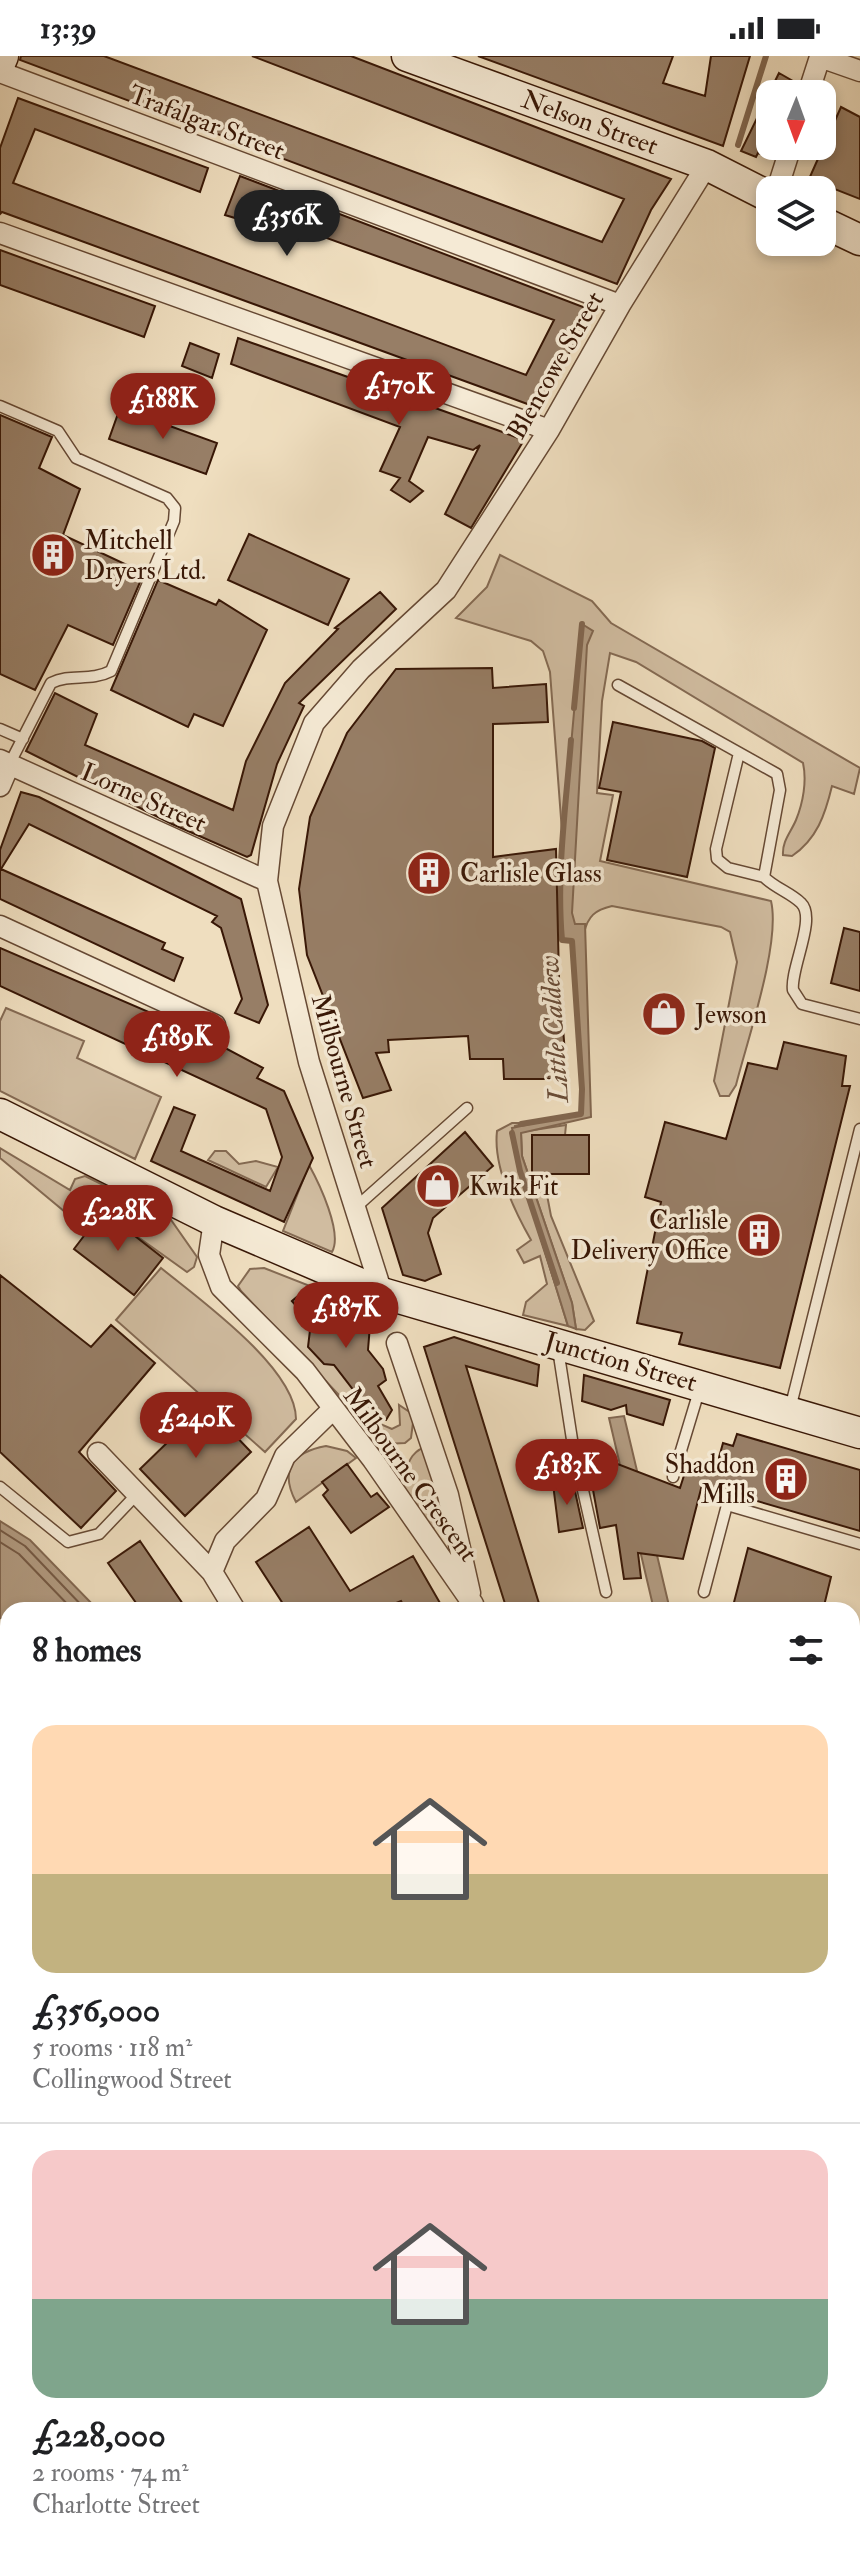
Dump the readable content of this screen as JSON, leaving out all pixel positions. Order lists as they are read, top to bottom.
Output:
{
  "streets": {
    "street": [
      "Trafalgar Street",
      "Nelson Street",
      "Blencowe Street",
      "Lorne Street",
      "Milbourne Street",
      "Junction Street",
      "Milbourne Crescent"
    ]
  },
  "crossings": [
    ["Trafalgar Street", "Blencowe Street"],
    ["Nelson Street", "Blencowe Street"],
    ["Blencowe Street", "Lorne Street"],
    ["Blencowe Street", "Milbourne Street"],
    ["Lorne Street", "Milbourne Street"],
    ["Milbourne Street", "Junction Street"],
    ["Junction Street", "Milbourne Crescent"]
  ],
  "water": ["Little Caldew"],
  "places": {
    "building": [
      "Mitchell Dryers Ltd.",
      "Carlisle Glass",
      "Carlisle Delivery Office",
      "Shaddon Mills"
    ],
    "shop": ["Jewson", "Kwik Fit"]
  },
  "north": "bottom",
  "page": {
    "status": "13:39",
    "price": [
      "£356K",
      "£170K",
      "£188K",
      "£189K",
      "£228K",
      "£187K",
      "£240K",
      "£183K"
    ],
    "heading": "8 homes",
    "list": [
      {
        "name": "£356,000",
        "note": "5 rooms · 118 m² · Collingwood Street"
      },
      {
        "name": "£228,000",
        "note": "2 rooms · 74 m² · Charlotte Street"
      }
    ]
  }
}
